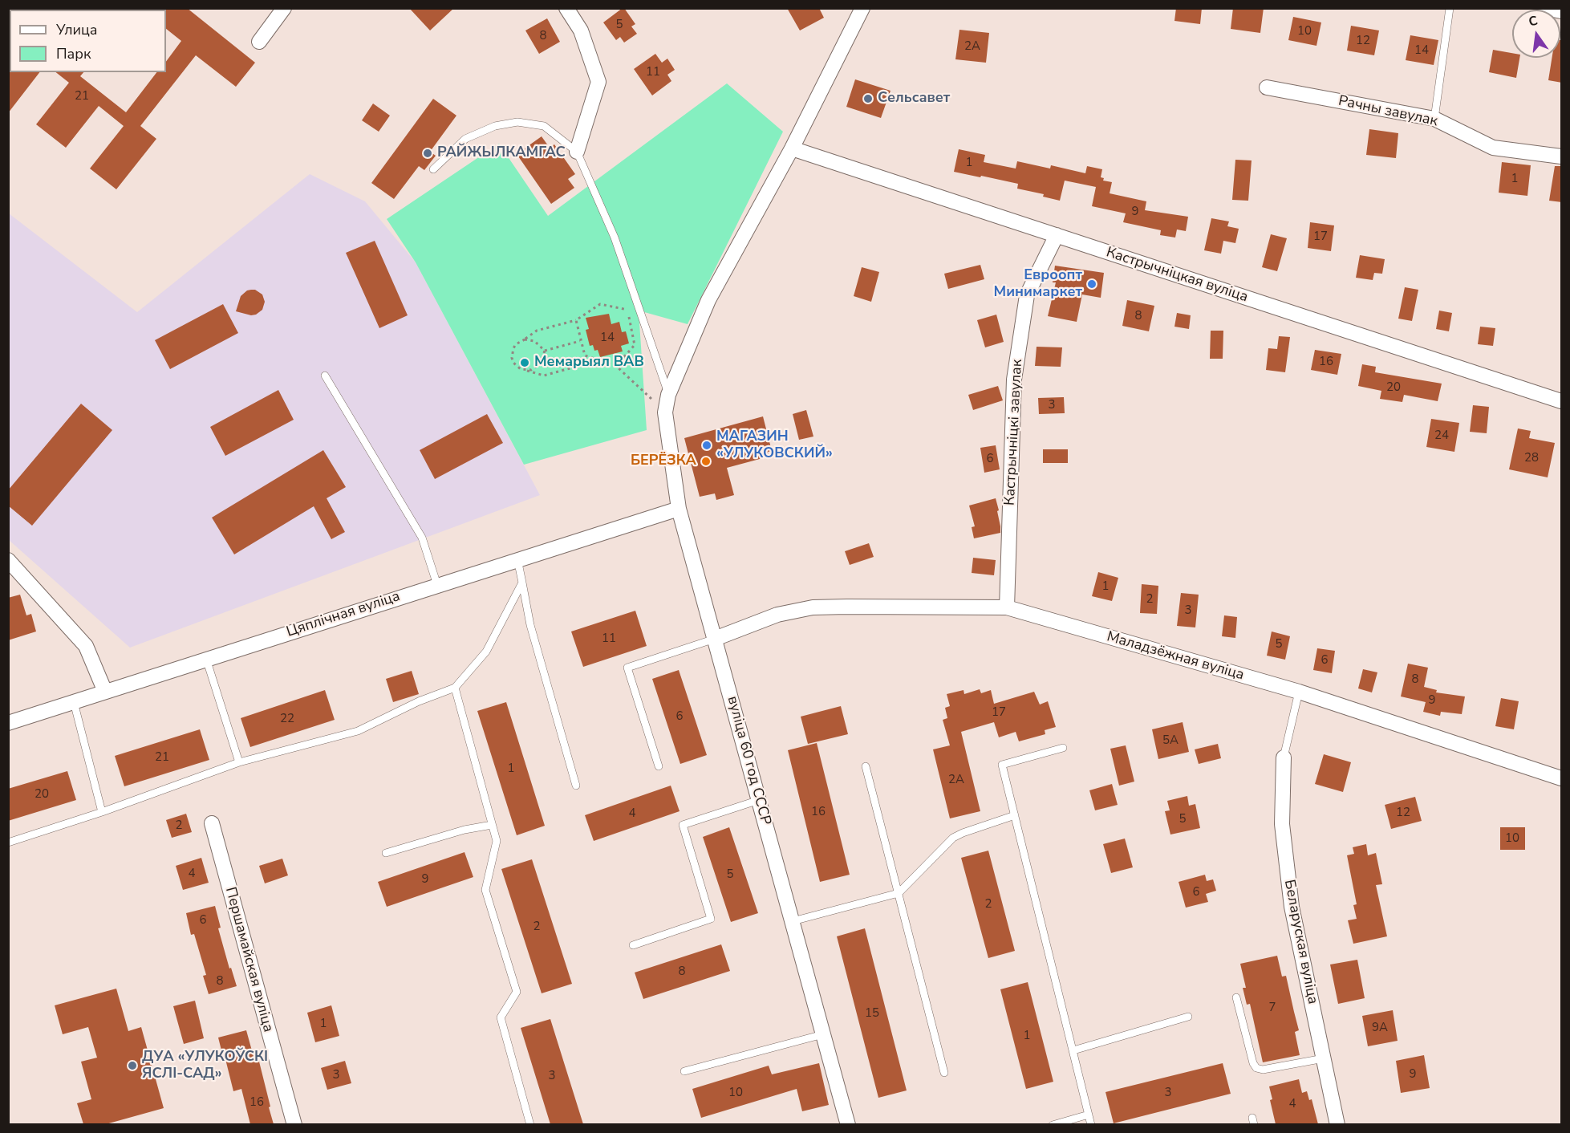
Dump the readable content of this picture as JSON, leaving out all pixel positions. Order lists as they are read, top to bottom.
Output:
{
  "streets": {
    "street": [
      "Рачны завулак",
      "Кастрычніцкая вуліца",
      "Кастрычніцкі завулак",
      "Цяплічная вуліца",
      "Маладзёжная вуліца",
      "вуліца 60 год СССР",
      "Беларуская вуліца",
      "Першамайская вуліца"
    ]
  },
  "crossings": [
    ["Кастрычніцкая вуліца", "Кастрычніцкі завулак"],
    ["Кастрычніцкая вуліца", "вуліца 60 год СССР"],
    ["Кастрычніцкі завулак", "Маладзёжная вуліца"],
    ["Цяплічная вуліца", "вуліца 60 год СССР"],
    ["Маладзёжная вуліца", "вуліца 60 год СССР"]
  ],
  "places": [
    "Сельсавет",
    "РАЙЖЫЛКАМГАС",
    "Евроопт Минимаркет",
    "Мемарыял ВАВ",
    "МАГАЗИН «УЛУКОВСКИЙ»",
    "БЕРЁЗКА",
    "ДУА «УЛУКОЎСКІ ЯСЛІ-САД»"
  ],
  "house_numbers": [
    "5",
    "10",
    "8",
    "12",
    "2А",
    "14",
    "11",
    "21",
    "1",
    "1",
    "9",
    "17",
    "8",
    "14",
    "16",
    "20",
    "3",
    "24",
    "28",
    "6",
    "1",
    "2",
    "3",
    "11",
    "5",
    "6",
    "8",
    "9",
    "17",
    "6",
    "22",
    "5А",
    "21",
    "1",
    "2А",
    "20",
    "16",
    "12",
    "4",
    "5",
    "2",
    "10",
    "4",
    "5",
    "9",
    "6",
    "2",
    "6",
    "2",
    "8",
    "8",
    "7",
    "15",
    "1",
    "9А",
    "1",
    "9",
    "3",
    "3",
    "10",
    "3",
    "16",
    "4"
  ],
  "legend": ["Улица", "Парк"],
  "north": "top"
}
